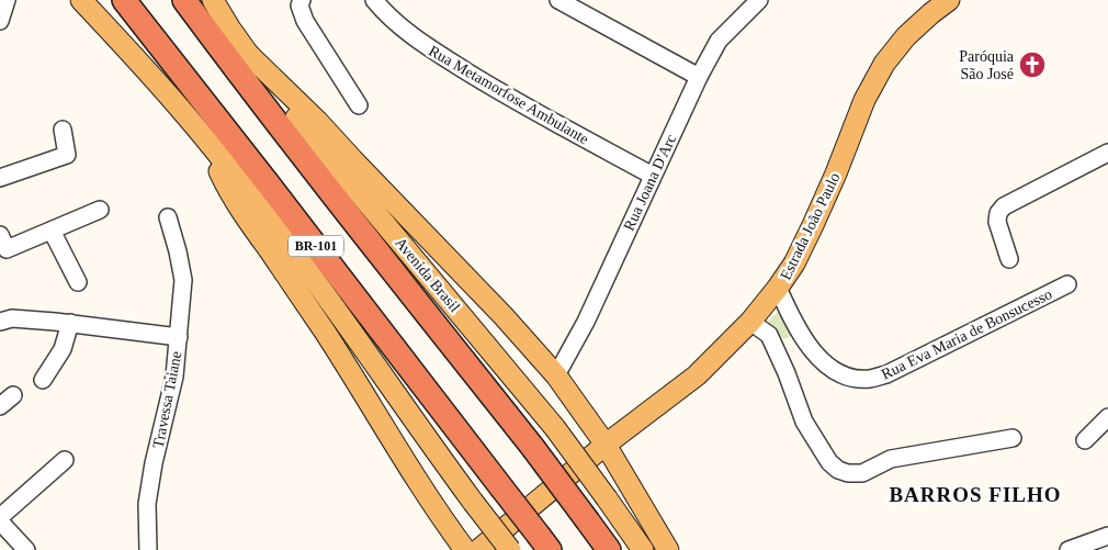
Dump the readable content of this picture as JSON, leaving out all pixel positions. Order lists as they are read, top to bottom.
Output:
{
  "streets": {
    "highway": ["BR-101", "Avenida Brasil"],
    "main road": ["Estrada João Paulo"],
    "street": [
      "Rua Metamorfose Ambulante",
      "Rua Joana D'Arc",
      "Rua Eva Maria de Bonsucesso",
      "Travessa Taiane"
    ]
  },
  "crossings": [
    ["Rua Metamorfose Ambulante", "Rua Joana D'Arc"],
    ["Estrada João Paulo", "Rua Eva Maria de Bonsucesso"]
  ],
  "districts": ["BARROS FILHO"],
  "places": {
    "church": ["Paróquia São José"]
  }
}
